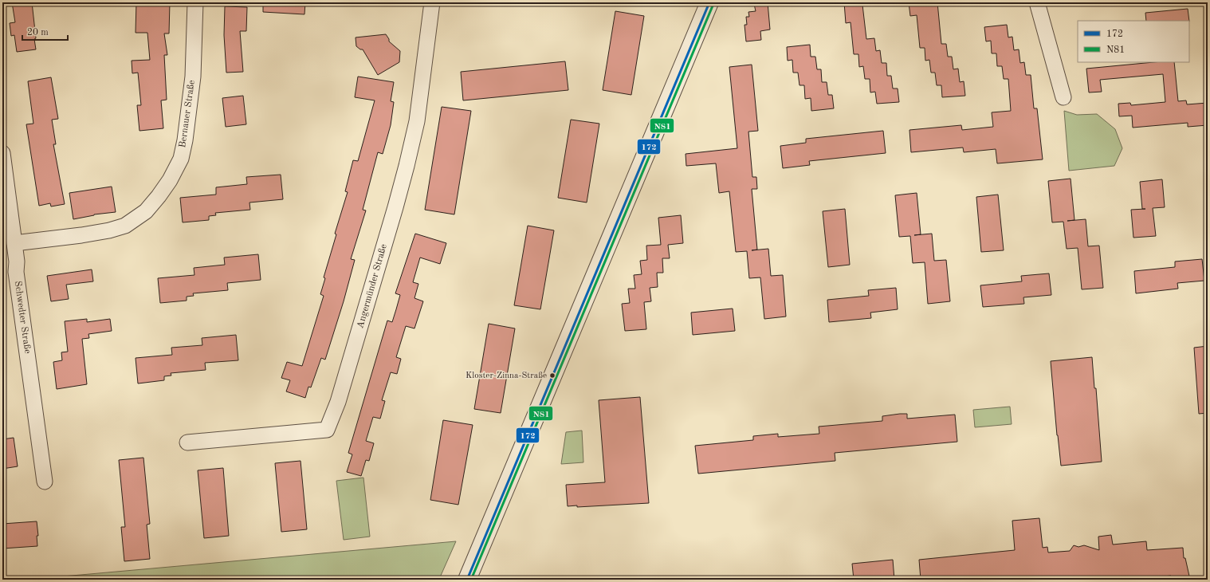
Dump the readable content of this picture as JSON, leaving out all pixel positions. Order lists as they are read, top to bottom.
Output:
{
  "streets": {
    "street": ["Bernauer Straße", "Angermünder Straße", "Schwedter Straße"]
  },
  "crossings": [
    ["Bernauer Straße", "Schwedter Straße"]
  ],
  "places": ["Kloster-Zinna-Straße"],
  "lines": ["transit line 172", "transit line N81"],
  "legend": ["172", "N81"],
  "scale_bar": "20 m"
}
